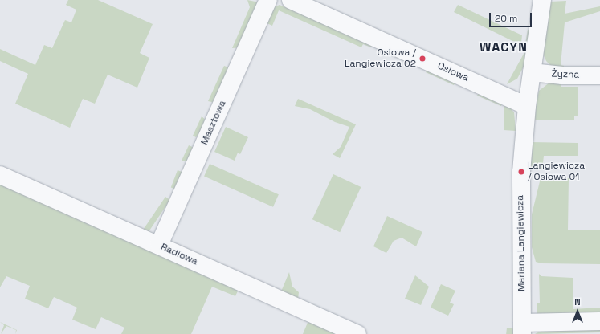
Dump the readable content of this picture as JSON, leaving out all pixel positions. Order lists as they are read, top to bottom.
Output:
{
  "streets": {
    "street": [
      "Osiowa",
      "Żyzna",
      "Masztowa",
      "Mariana Langiewicza",
      "Radiowa"
    ]
  },
  "crossings": [
    ["Osiowa", "Mariana Langiewicza"],
    ["Żyzna", "Mariana Langiewicza"],
    ["Masztowa", "Radiowa"]
  ],
  "districts": ["WACYN"],
  "places": ["Osiowa / Langiewicza 02", "Langiewicza / Osiowa 01"],
  "scale_bar": "20 m",
  "north": "top"
}
